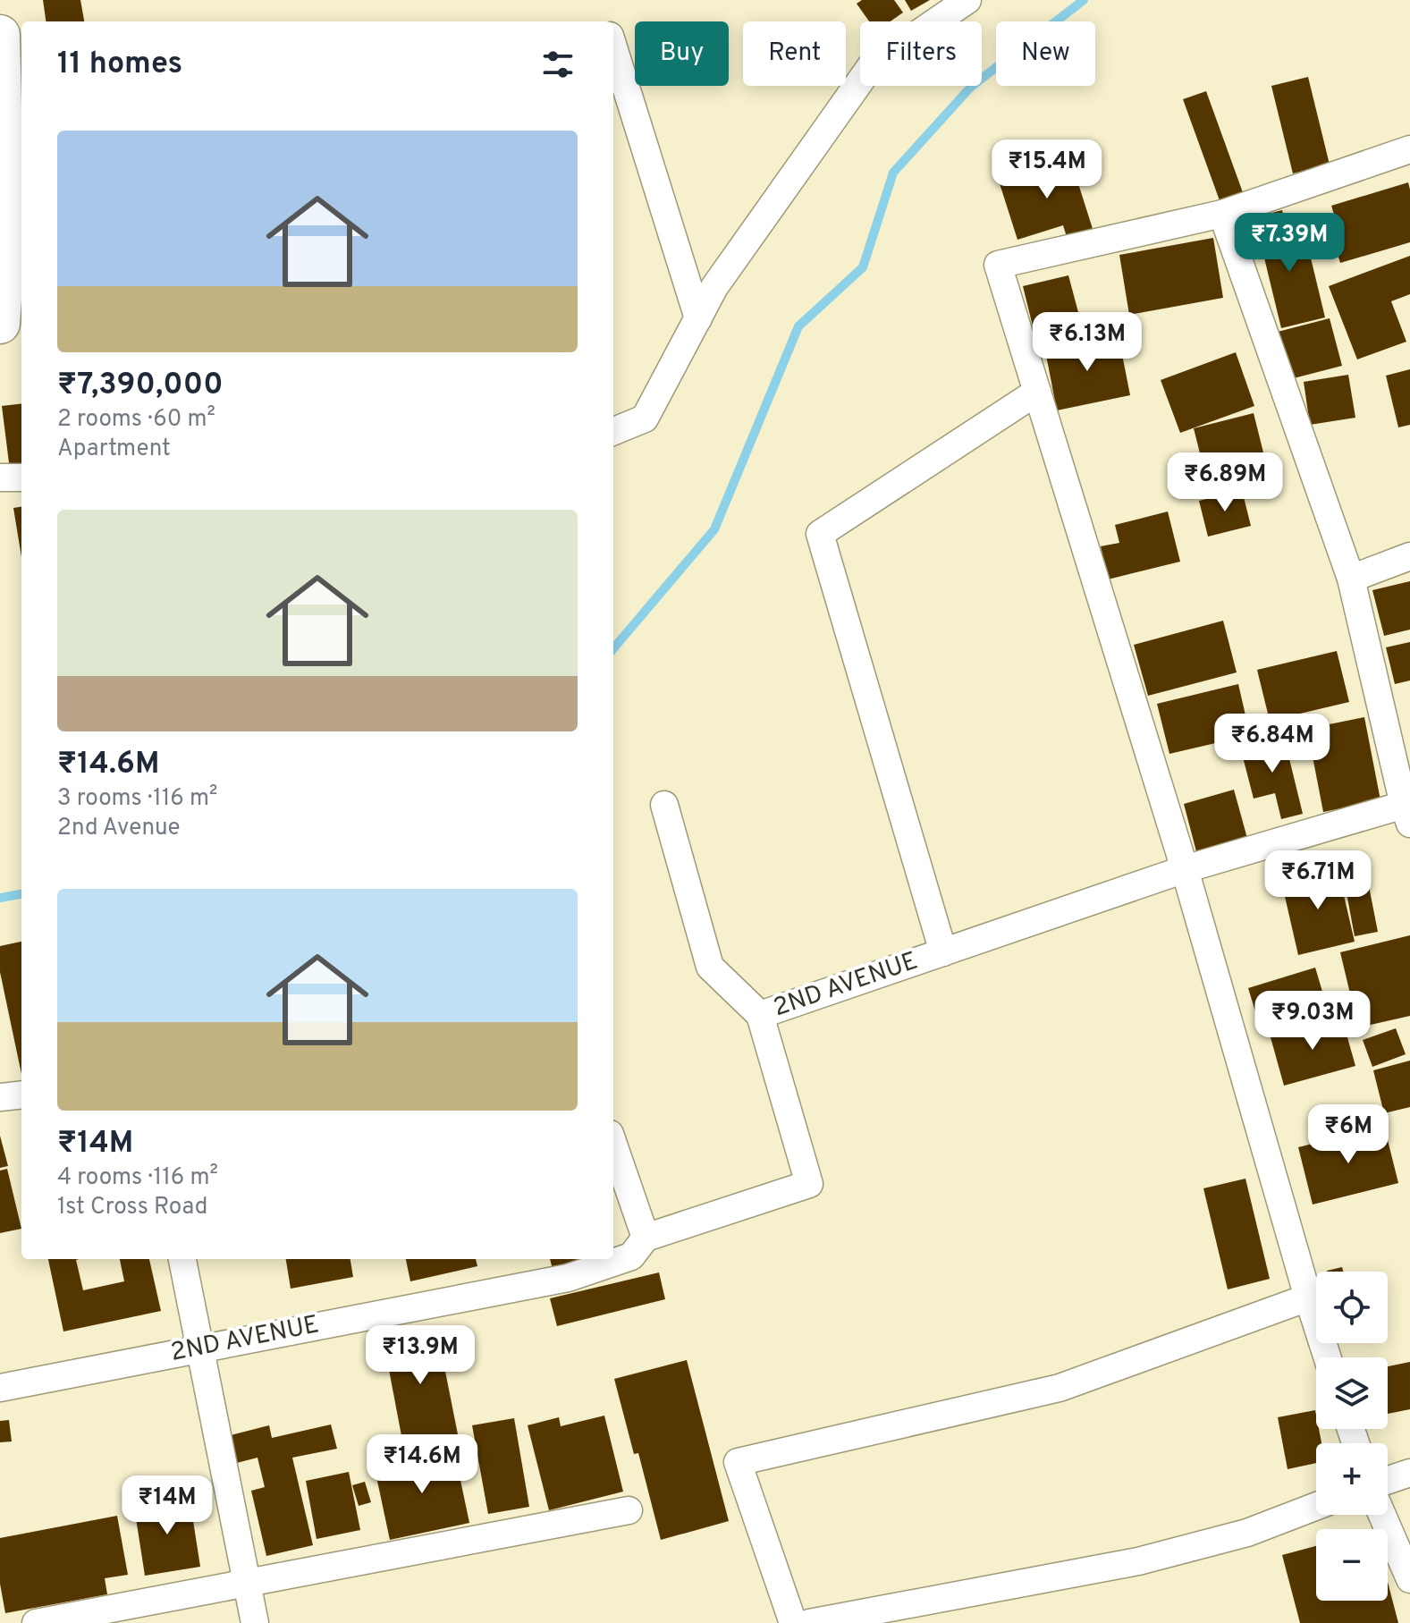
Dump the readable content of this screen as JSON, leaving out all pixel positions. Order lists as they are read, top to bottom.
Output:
{
  "streets": {
    "street": ["2ND AVENUE"]
  },
  "page": {
    "chip": [
      "Buy",
      "Rent",
      "Filters",
      "New"
    ],
    "heading": "11 homes",
    "list": [
      {
        "name": "₹7,390,000",
        "note": "2 rooms · 60 m² · Apartment"
      },
      {
        "name": "₹14.6M",
        "note": "3 rooms · 116 m² · 2nd Avenue"
      },
      {
        "name": "₹14M",
        "note": "4 rooms · 116 m² · 1st Cross Road"
      }
    ],
    "price": [
      "₹15.4M",
      "₹7.39M",
      "₹6.13M",
      "₹6.89M",
      "₹6.84M",
      "₹6.71M",
      "₹9.03M",
      "₹6M",
      "₹13.9M",
      "₹14.6M",
      "₹14M"
    ],
    "map_buttons": ["+", "−"]
  }
}
